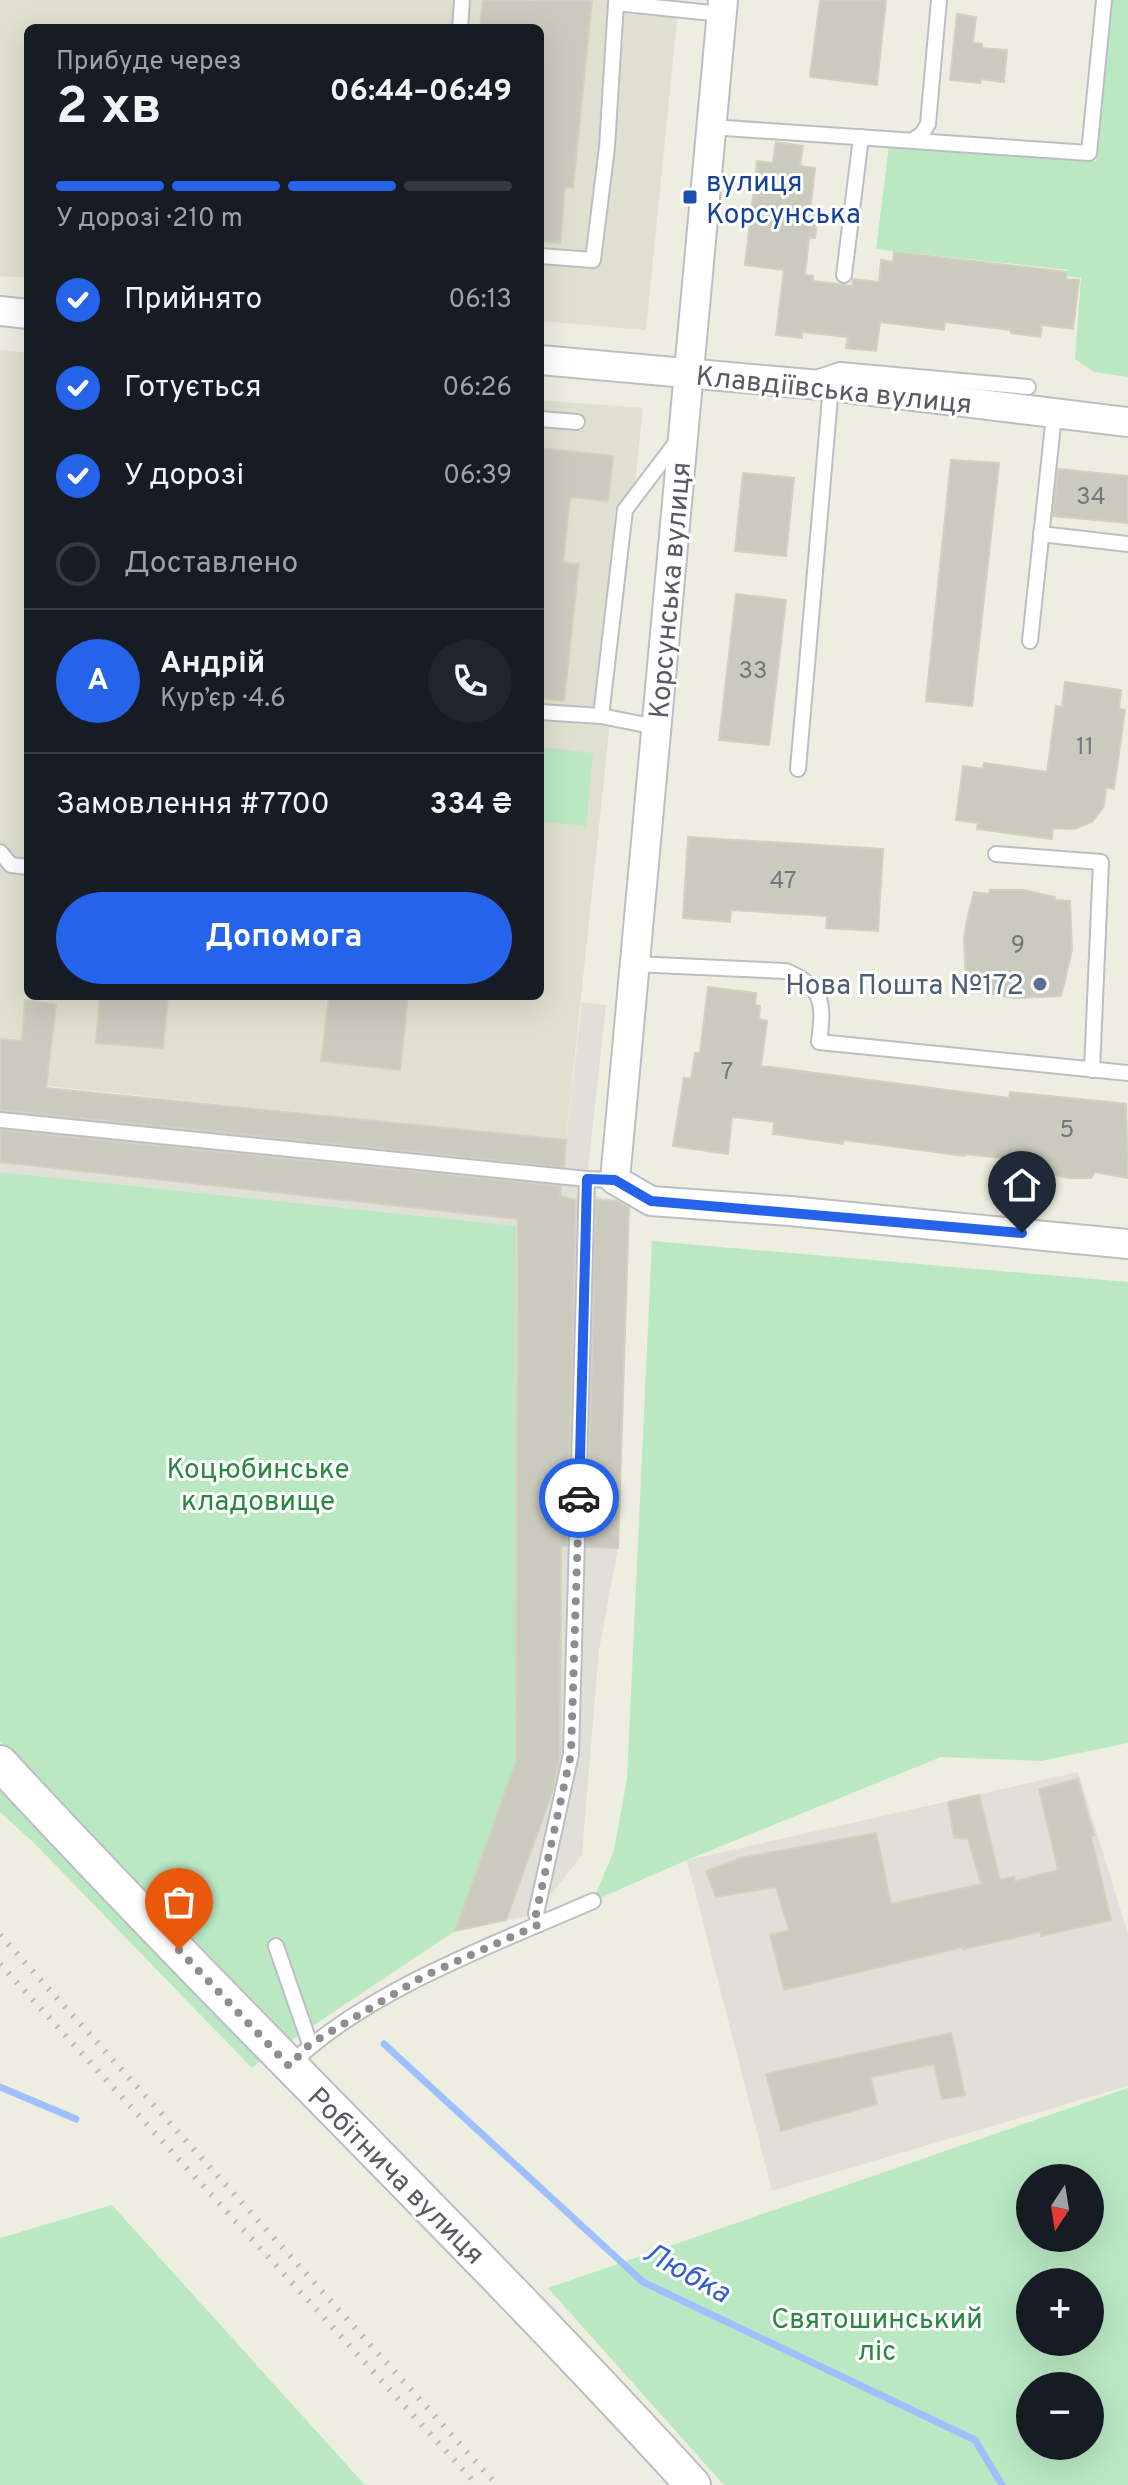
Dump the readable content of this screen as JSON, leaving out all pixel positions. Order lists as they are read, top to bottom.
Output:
{
  "streets": {
    "street": ["Клавдіївська вулиця", "Корсунська вулиця", "Робітнича вулиця"]
  },
  "crossings": [
    ["Клавдіївська вулиця", "Корсунська вулиця"]
  ],
  "water": ["Любка"],
  "parks": ["Коцюбинське кладовище", "Святошинський ліс"],
  "places": {
    "transit": ["вулиця Корсунська"],
    "other": ["Нова Пошта №172"]
  },
  "house_numbers": [
    "34",
    "33",
    "11",
    "47",
    "9",
    "7",
    "5"
  ],
  "north": "bottom",
  "page": {
    "heading": ["2 хв", "Прибуде через", "06:44–06:49"],
    "panel": [
      "Андрій",
      "Кур’єр · 4.6",
      "Замовлення #7700",
      "334 ₴"
    ],
    "bar": "У дорозі · 210 m",
    "list": [
      ["Прийнято", "06:13"],
      ["Готується", "06:26"],
      ["У дорозі", "06:39"],
      "Доставлено"
    ],
    "round": "А",
    "buttons": "Допомога",
    "map_buttons": ["+", "−"]
  }
}
